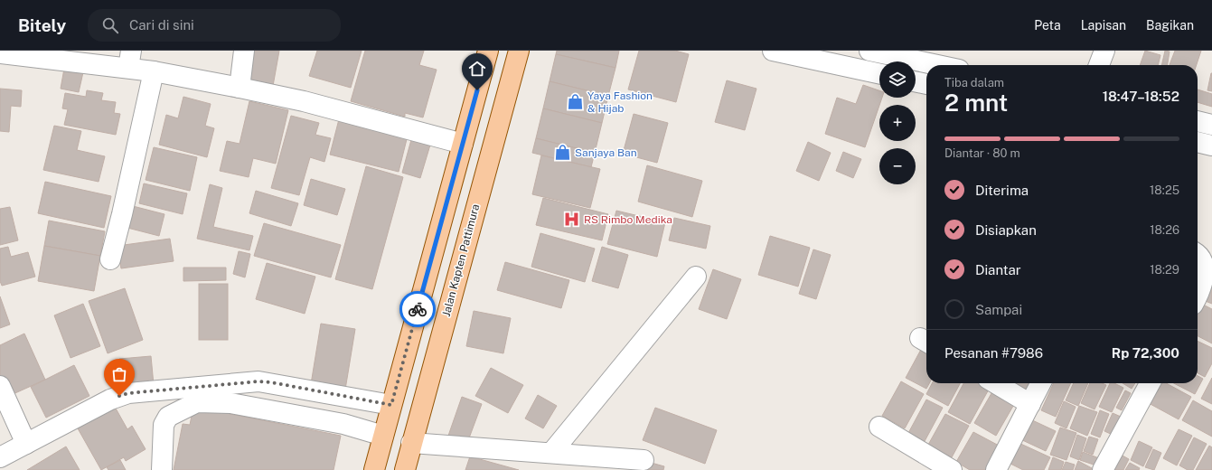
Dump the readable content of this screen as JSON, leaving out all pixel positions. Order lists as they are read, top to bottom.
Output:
{
  "streets": {
    "main road": ["Jalan Kapten Pattimura"]
  },
  "places": {
    "shop": ["Yaya Fashion & Hijab", "Sanjaya Ban"],
    "hospital": ["RS Rimbo Medika"]
  },
  "page": {
    "header": "Bitely",
    "search": "Cari di sini",
    "nav": ["Peta", "Lapisan", "Bagikan"],
    "map_buttons": ["+", "−"],
    "heading": ["2 mnt", "Tiba dalam", "18:47–18:52"],
    "panel": ["Pesanan #7986", "Rp 72,300"],
    "bar": "Diantar · 80 m",
    "list": [
      ["Diterima", "18:25"],
      ["Disiapkan", "18:26"],
      ["Diantar", "18:29"],
      "Sampai"
    ]
  }
}
